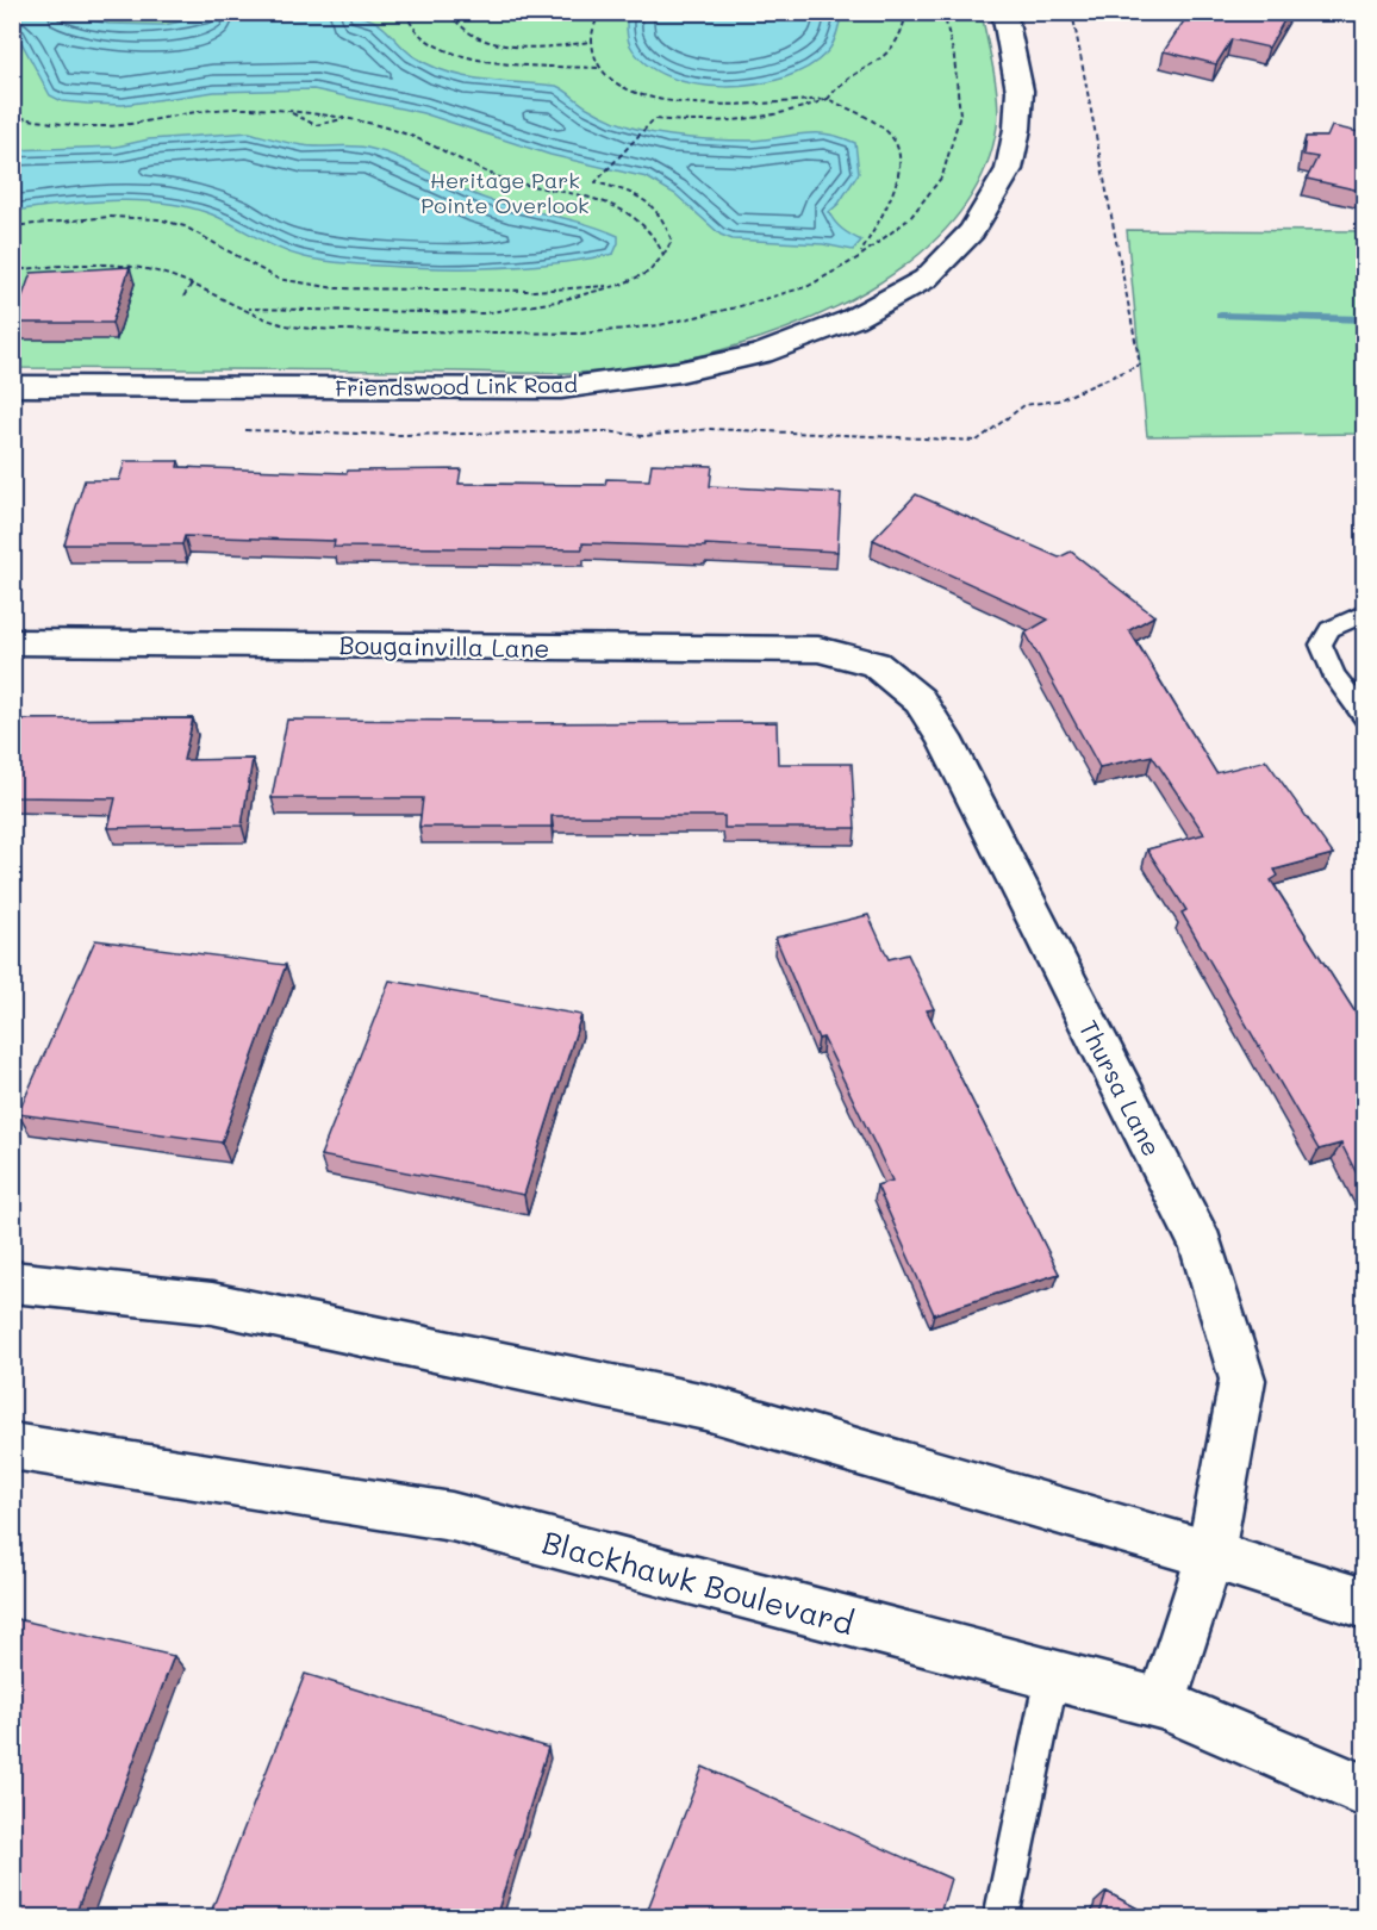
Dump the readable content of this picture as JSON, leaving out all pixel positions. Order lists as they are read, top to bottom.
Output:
{
  "streets": {
    "street": [
      "Friendswood Link Road",
      "Bougainvilla Lane",
      "Thursa Lane",
      "Blackhawk Boulevard"
    ]
  },
  "crossings": [
    ["Bougainvilla Lane", "Thursa Lane"],
    ["Thursa Lane", "Blackhawk Boulevard"]
  ],
  "parks": ["Heritage Park Pointe Overlook"]
}
